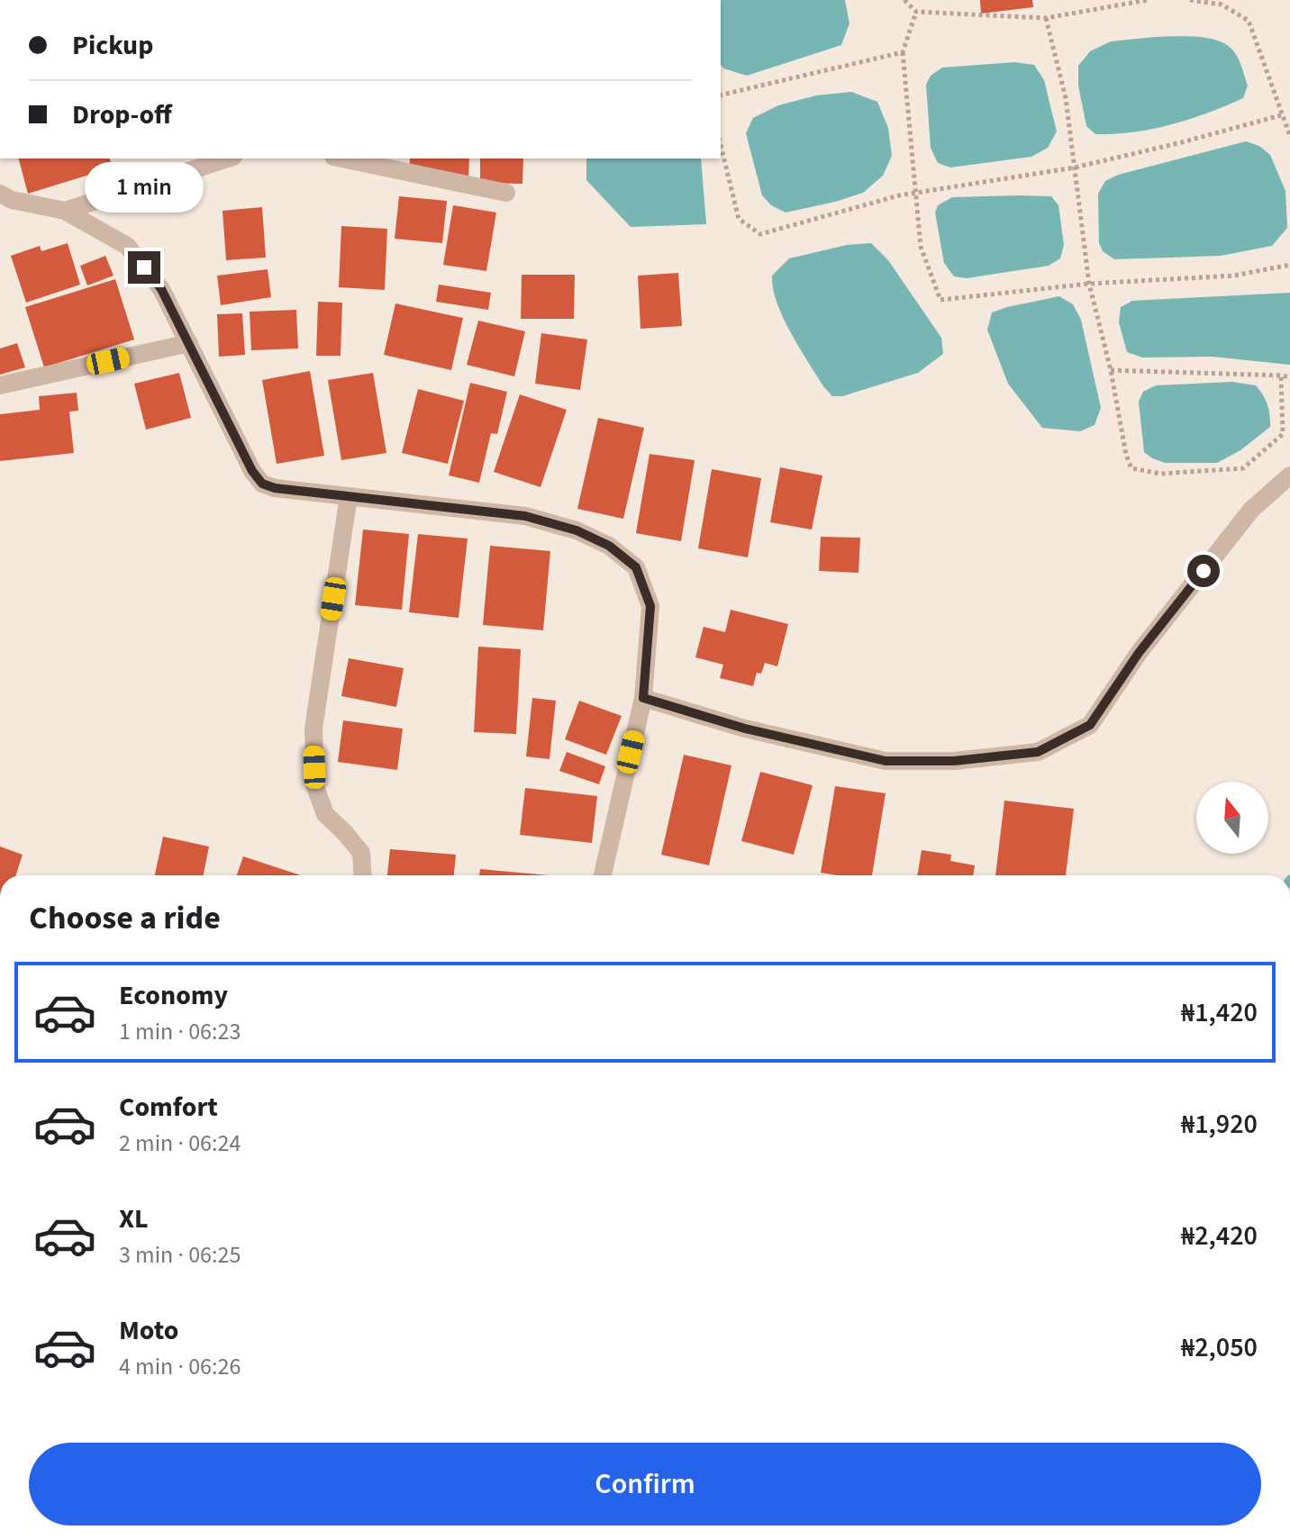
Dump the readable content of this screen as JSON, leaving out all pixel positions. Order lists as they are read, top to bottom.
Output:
{
  "north": "top",
  "page": {
    "banner": ["Pickup", "Drop-off"],
    "bubble": "1 min",
    "heading": "Choose a ride",
    "list": [
      {
        "name": "Economy",
        "note": "1 min · 06:23",
        "value": "₦1,420"
      },
      {
        "name": "Comfort",
        "note": "2 min · 06:24",
        "value": "₦1,920"
      },
      {
        "name": "XL",
        "note": "3 min · 06:25",
        "value": "₦2,420"
      },
      {
        "name": "Moto",
        "note": "4 min · 06:26",
        "value": "₦2,050"
      }
    ],
    "buttons": "Confirm"
  }
}
